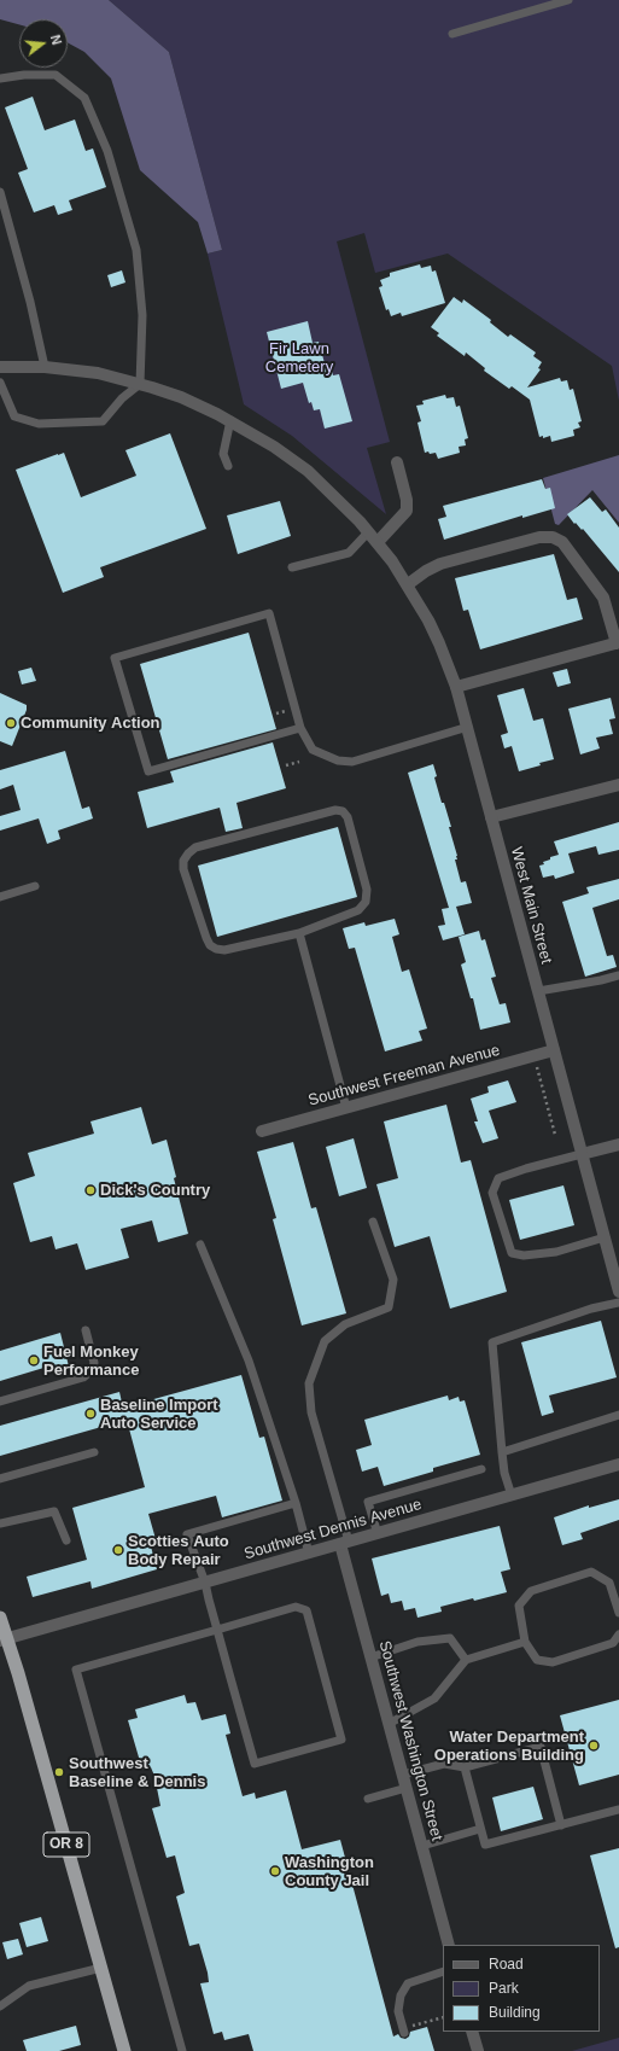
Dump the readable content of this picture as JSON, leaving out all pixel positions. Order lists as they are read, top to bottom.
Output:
{
  "streets": {
    "highway": ["OR 8"],
    "street": [
      "West Main Street",
      "Southwest Freeman Avenue",
      "Southwest Dennis Avenue",
      "Southwest Washington Street"
    ]
  },
  "crossings": [
    ["West Main Street", "Southwest Freeman Avenue"],
    ["Southwest Dennis Avenue", "Southwest Washington Street"],
    ["Southwest Dennis Avenue", "OR 8"]
  ],
  "parks": ["Fir Lawn Cemetery"],
  "places": [
    "Community Action",
    "Dick's Country",
    "Fuel Monkey Performance",
    "Baseline Import Auto Service",
    "Scotties Auto Body Repair",
    "Water Department Operations Building",
    "Southwest Baseline & Dennis",
    "Washington County Jail"
  ],
  "legend": ["Road", "Park", "Building"],
  "north": "right"
}
